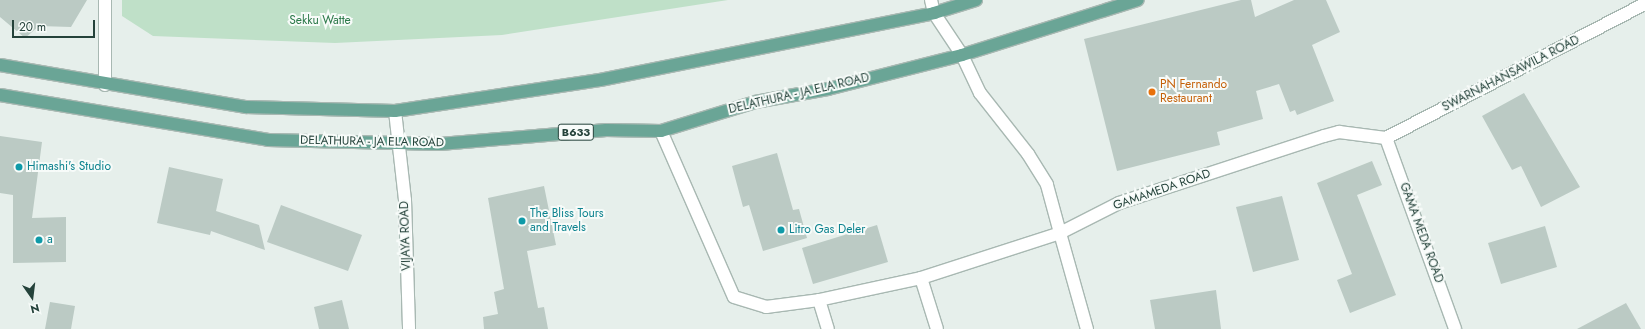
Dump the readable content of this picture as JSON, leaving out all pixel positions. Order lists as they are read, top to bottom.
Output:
{
  "streets": {
    "main road": ["DELATHURA - JA ELA ROAD", "B633"],
    "street": [
      "SWARNAHANSAWILA ROAD",
      "GAMAMEDA ROAD",
      "GAMA MEDA ROAD",
      "VIJAYA ROAD"
    ]
  },
  "crossings": [
    ["SWARNAHANSAWILA ROAD", "GAMAMEDA ROAD"],
    ["SWARNAHANSAWILA ROAD", "GAMA MEDA ROAD"],
    ["DELATHURA - JA ELA ROAD", "GAMAMEDA ROAD"],
    ["DELATHURA - JA ELA ROAD", "VIJAYA ROAD"],
    ["GAMAMEDA ROAD", "GAMA MEDA ROAD"]
  ],
  "parks": ["Sekku Watte"],
  "places": [
    "PN Fernando Restaurant",
    "Himashi's Studio",
    "The Bliss Tours and Travels",
    "Litro Gas Deler",
    "a"
  ],
  "scale_bar": "20 m",
  "north": "bottom"
}
